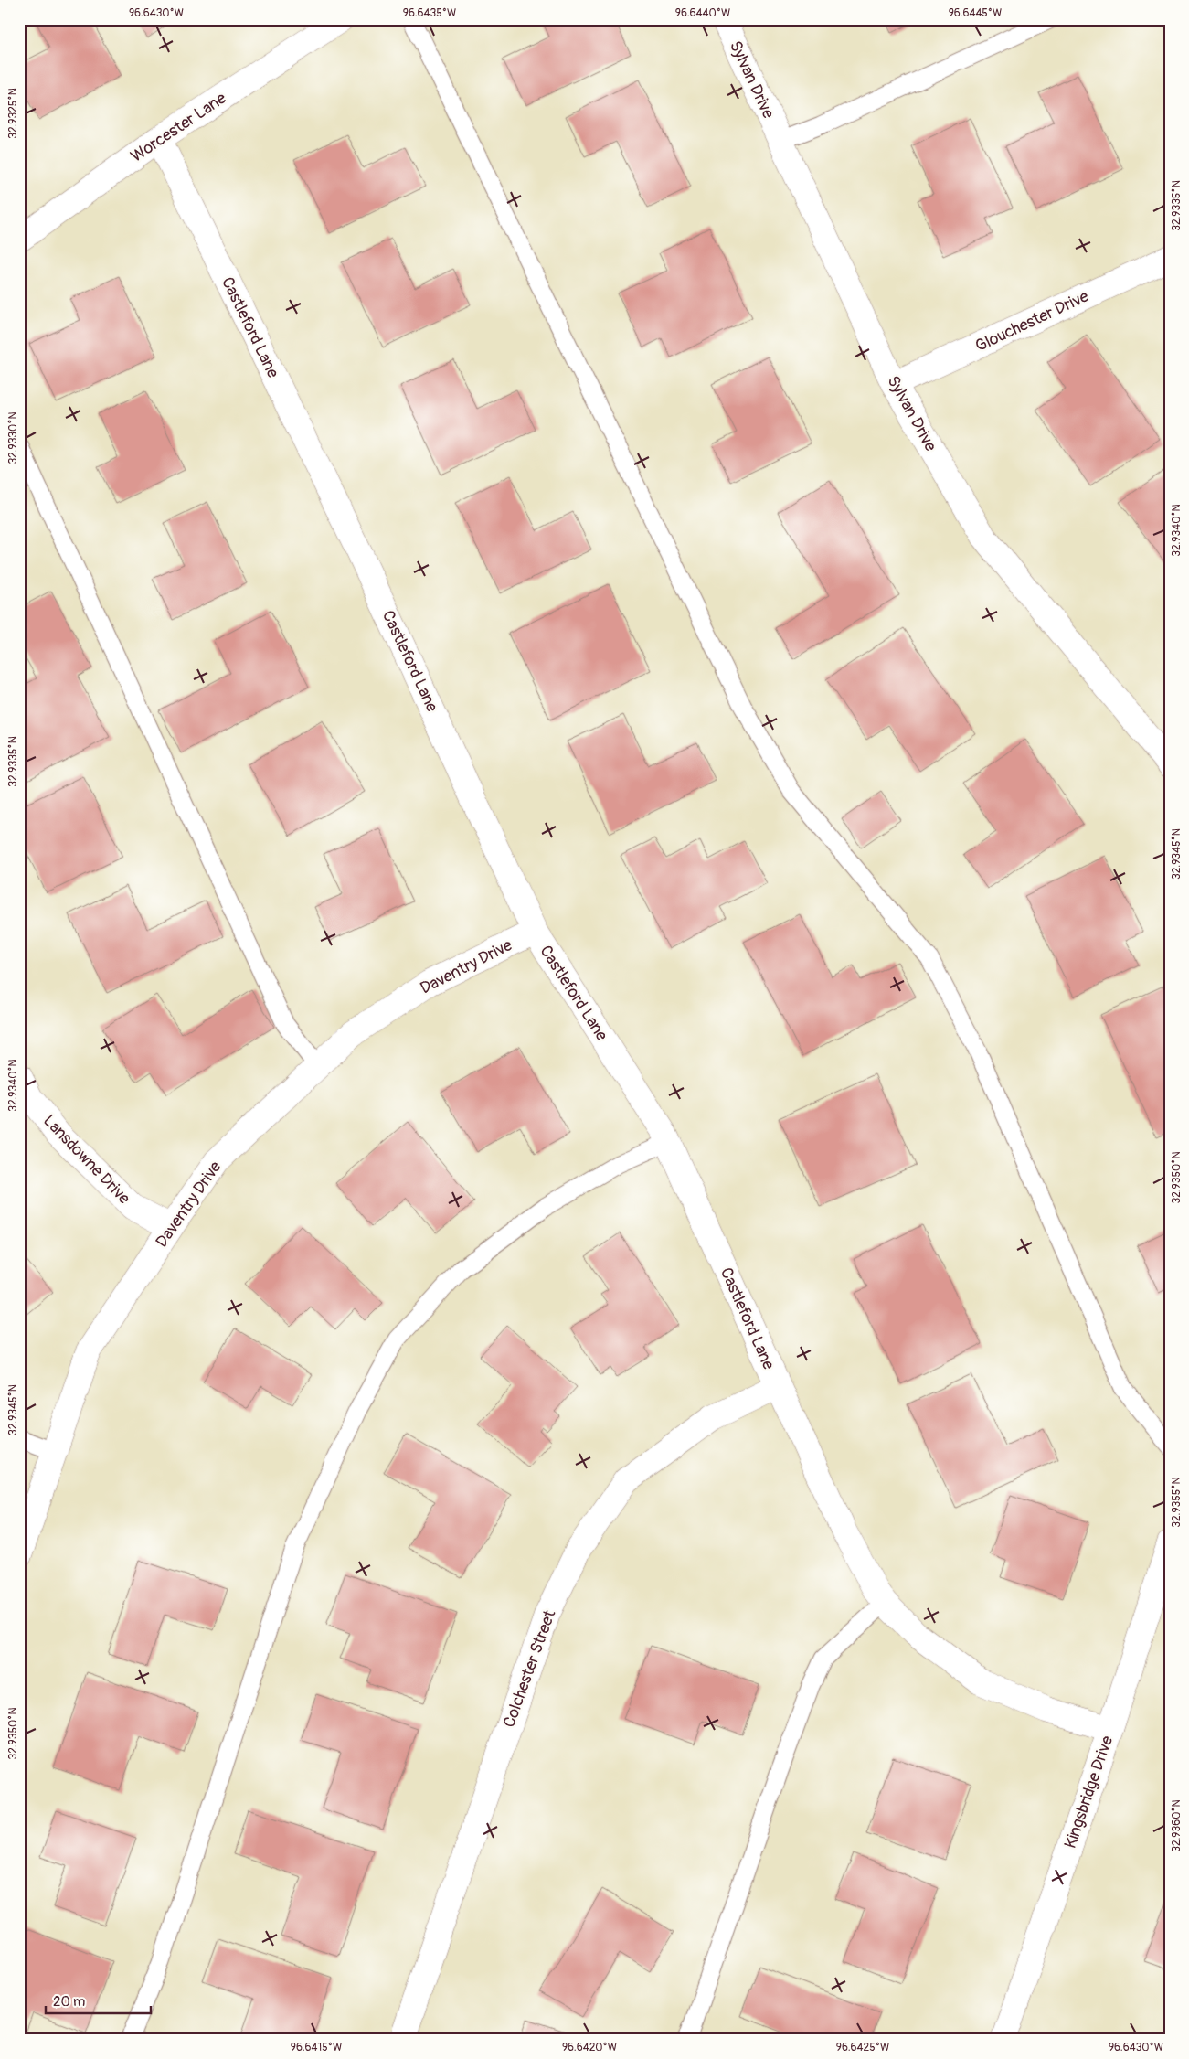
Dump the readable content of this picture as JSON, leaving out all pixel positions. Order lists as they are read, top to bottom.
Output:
{
  "streets": {
    "street": [
      "Sylvan Drive",
      "Worcester Lane",
      "Glouchester Drive",
      "Castleford Lane",
      "Daventry Drive",
      "Lansdowne Drive",
      "Colchester Street",
      "Kingsbridge Drive"
    ]
  },
  "crossings": [
    ["Sylvan Drive", "Glouchester Drive"],
    ["Worcester Lane", "Castleford Lane"],
    ["Castleford Lane", "Daventry Drive"],
    ["Castleford Lane", "Colchester Street"],
    ["Castleford Lane", "Kingsbridge Drive"],
    ["Daventry Drive", "Lansdowne Drive"]
  ],
  "scale_bar": "20 m",
  "coordinates": [
    "96.6430°W",
    "96.6435°W",
    "96.6440°W",
    "96.6445°W",
    "32.9325°N",
    "32.9335°N",
    "32.9330°N",
    "32.9340°N",
    "32.9345°N",
    "32.9350°N",
    "32.9355°N",
    "32.9360°N",
    "96.6415°W",
    "96.6420°W",
    "96.6425°W"
  ]
}
